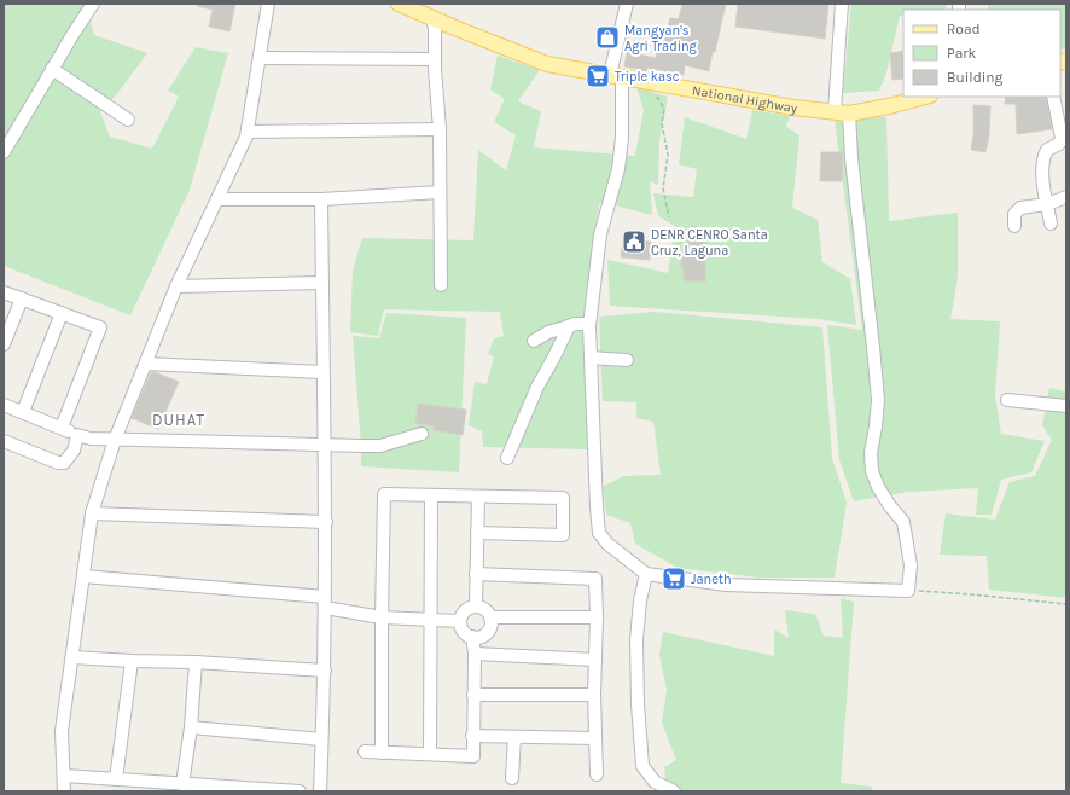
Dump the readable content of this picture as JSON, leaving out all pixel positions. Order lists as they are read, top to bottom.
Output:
{
  "streets": {
    "main road": ["National Highway"]
  },
  "districts": ["DUHAT"],
  "places": {
    "shop": ["Mangyan's Agri Trading"],
    "supermarket": ["Triple kasc", "Janeth"],
    "public building": ["DENR CENRO Santa Cruz, Laguna"]
  },
  "legend": ["Road", "Park", "Building"]
}
